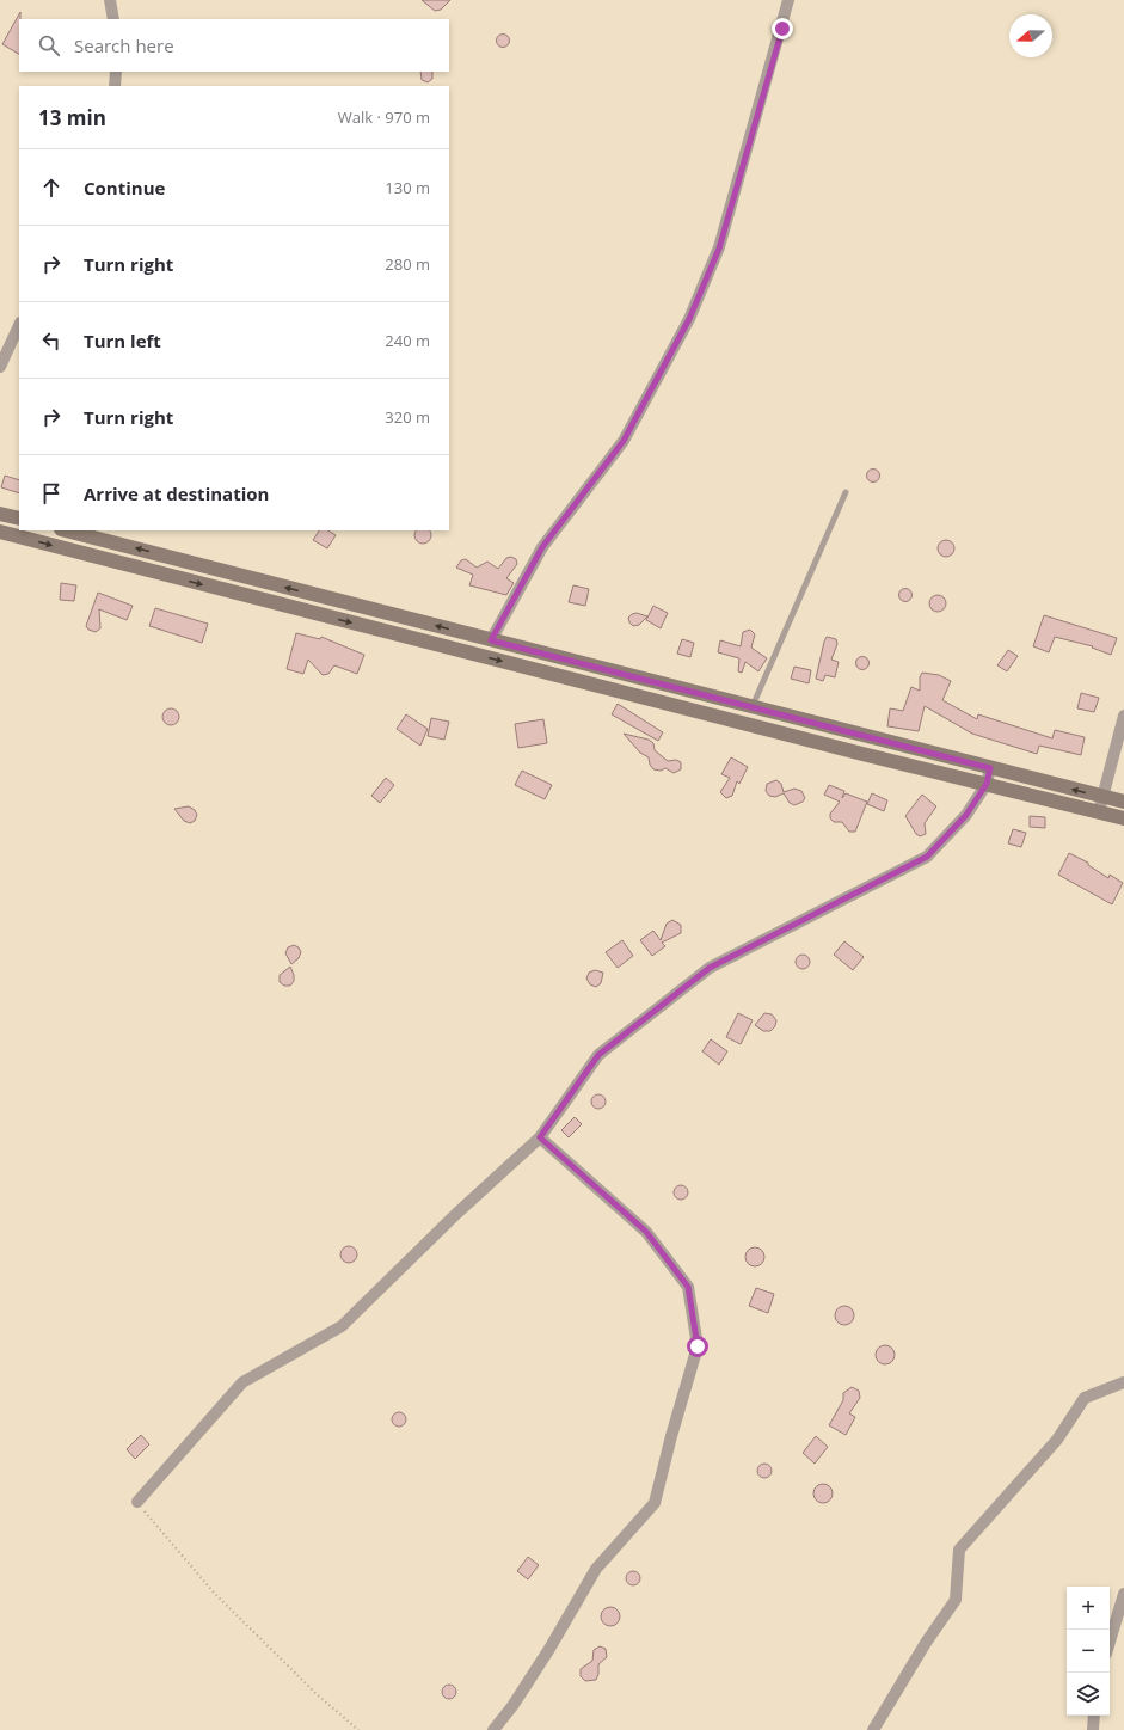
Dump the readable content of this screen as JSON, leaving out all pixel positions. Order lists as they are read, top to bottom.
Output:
{
  "north": "left",
  "page": {
    "search": "Search here",
    "heading": ["13 min", "Walk · 970 m"],
    "list": [
      ["Continue", "130 m"],
      ["Turn right", "280 m"],
      ["Turn left", "240 m"],
      ["Turn right", "320 m"],
      "Arrive at destination"
    ],
    "map_buttons": ["+", "−"]
  }
}
